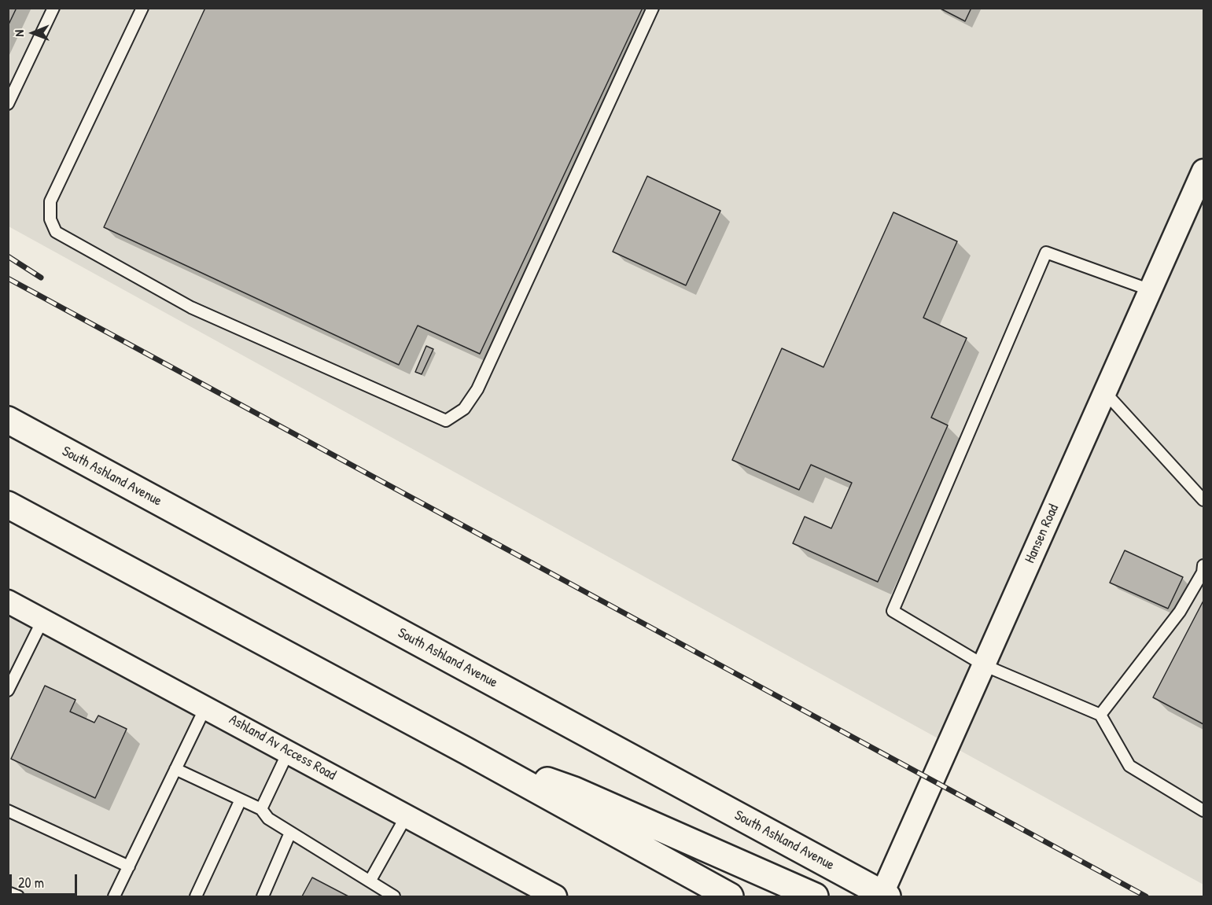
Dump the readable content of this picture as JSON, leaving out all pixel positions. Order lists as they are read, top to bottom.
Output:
{
  "streets": {
    "main road": ["South Ashland Avenue"],
    "street": ["Hansen Road", "Ashland Av Access Road"]
  },
  "crossings": [
    ["South Ashland Avenue", "Hansen Road"]
  ],
  "scale_bar": "20 m",
  "north": "left"
}
